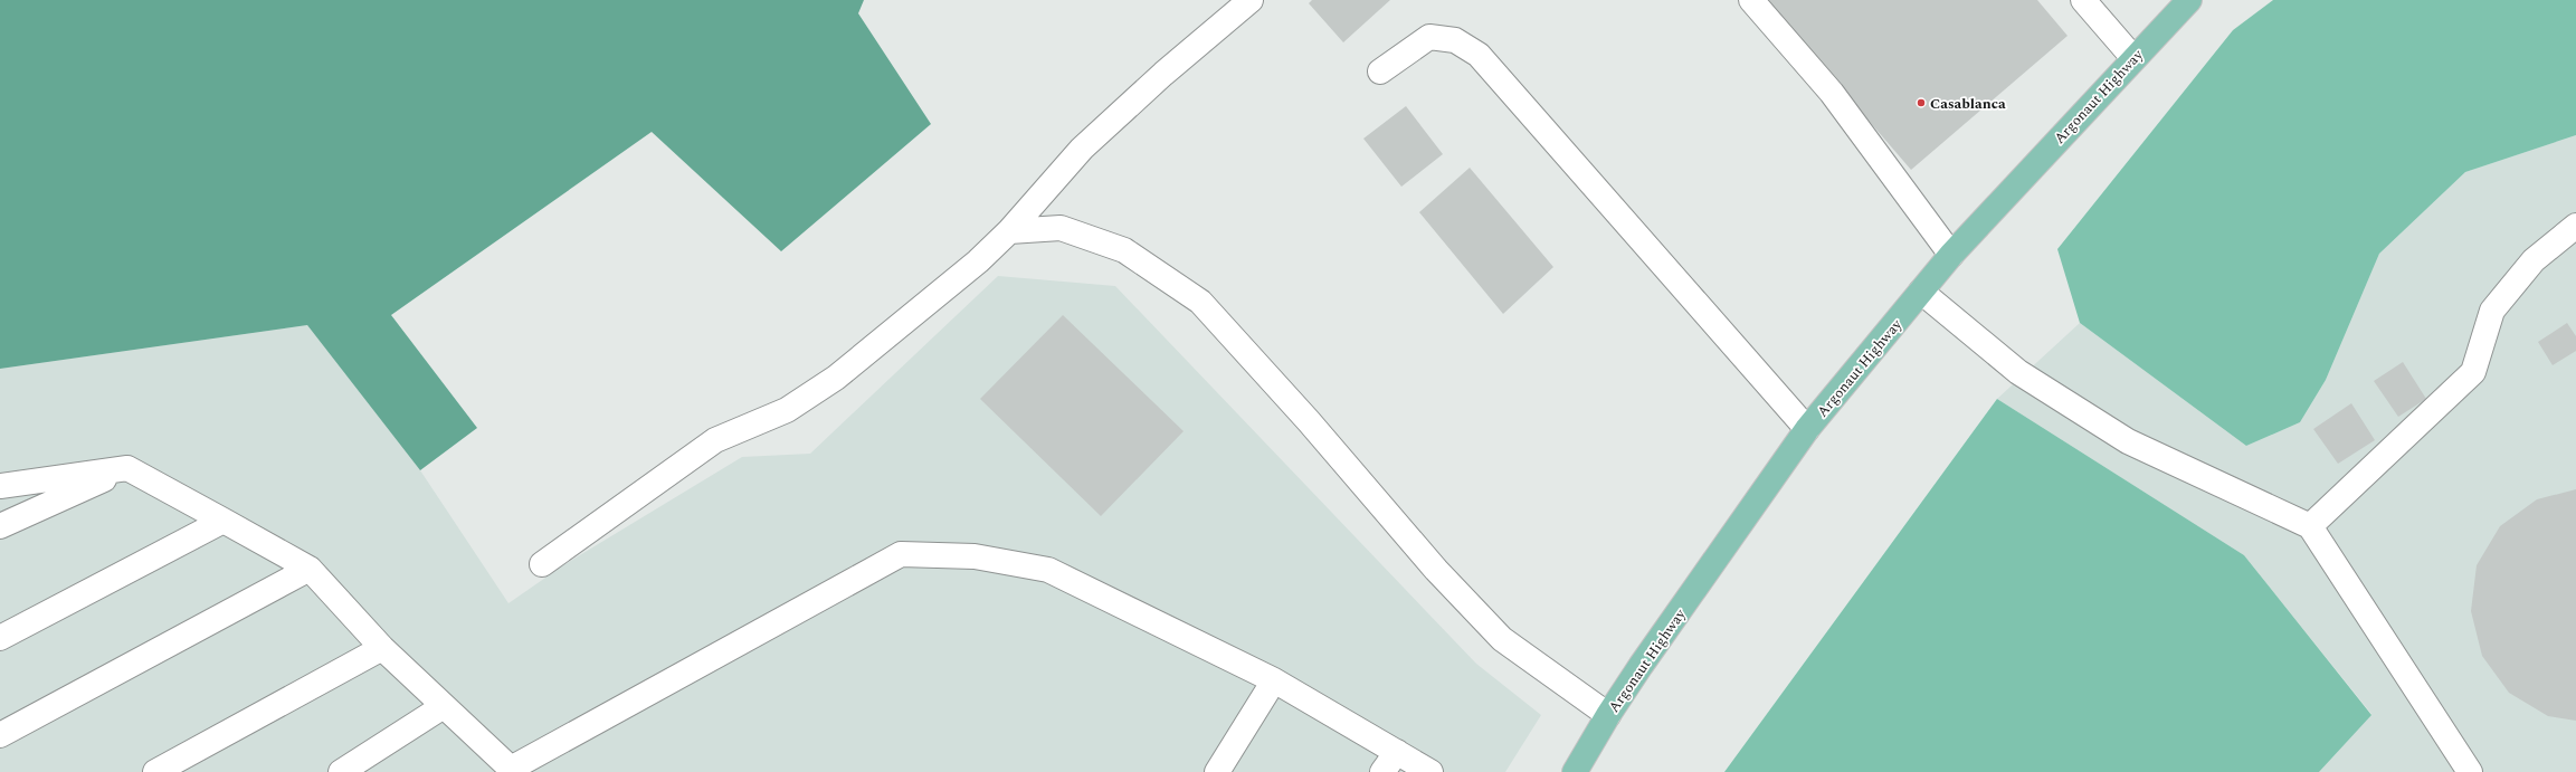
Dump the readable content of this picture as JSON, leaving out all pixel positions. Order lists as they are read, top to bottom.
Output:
{
  "streets": {
    "main road": ["Argonaut Highway"]
  },
  "places": ["Casablanca"]
}
